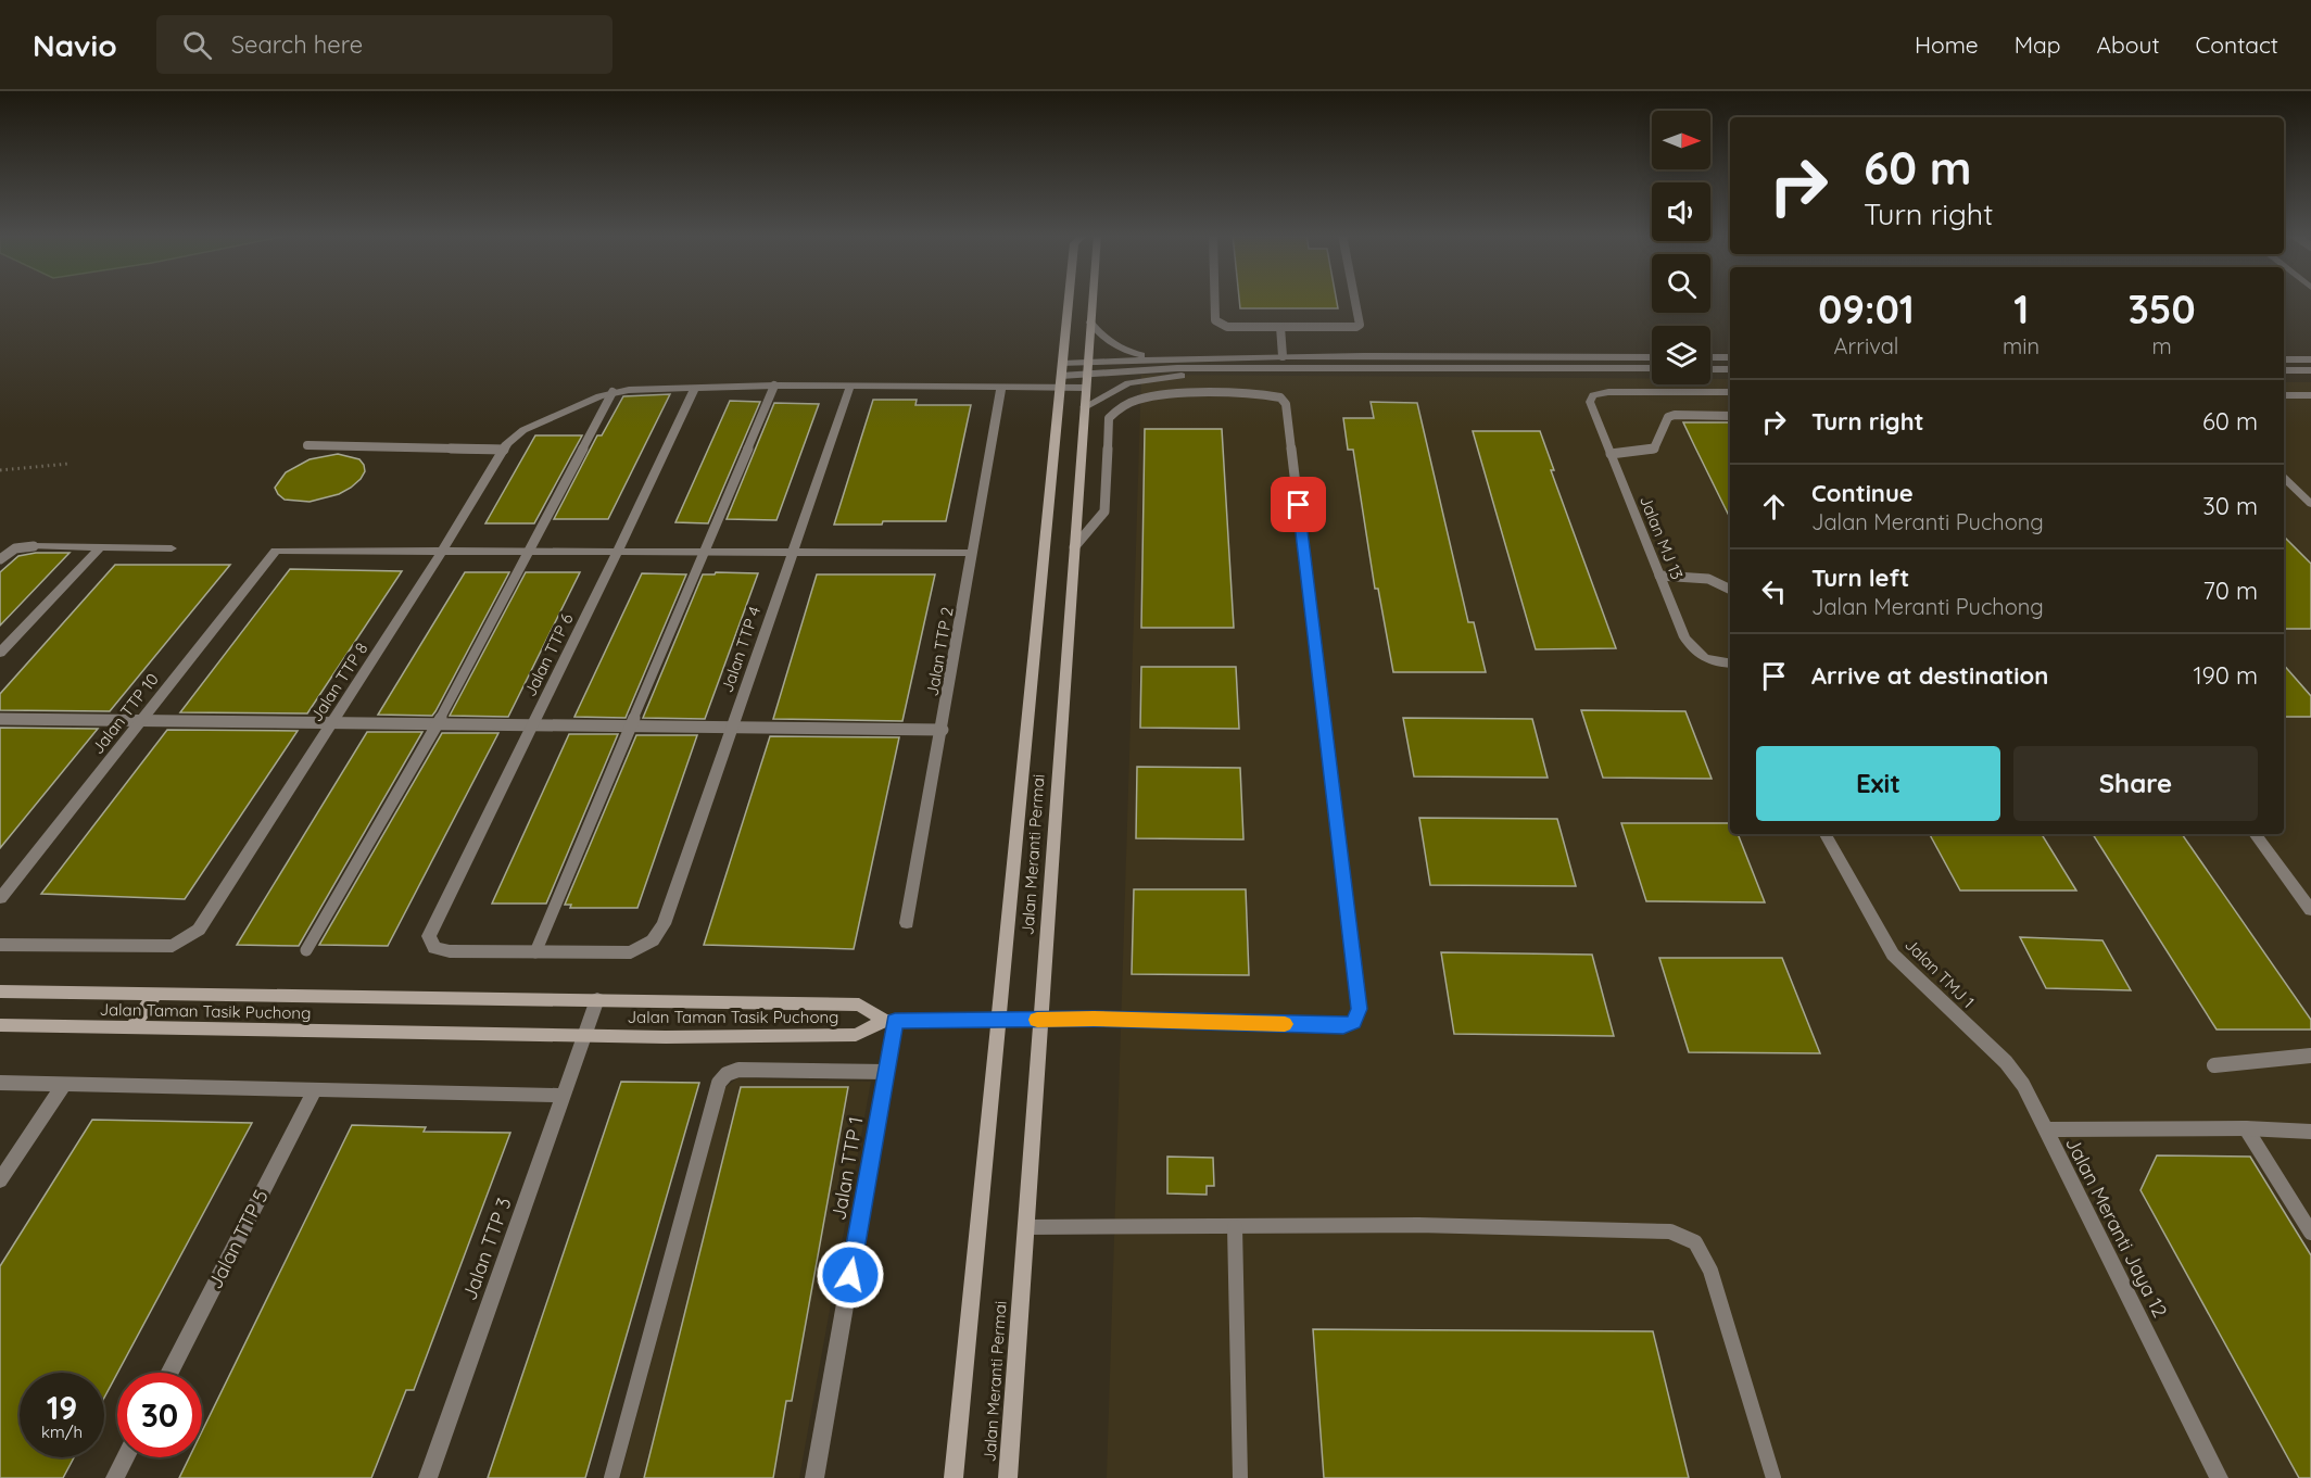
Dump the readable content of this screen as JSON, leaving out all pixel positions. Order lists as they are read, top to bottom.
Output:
{
  "streets": {
    "street": [
      "Jalan MJ 13",
      "Jalan TTP 4",
      "Jalan TTP 2",
      "Jalan TTP 6",
      "Jalan TTP 8",
      "Jalan TTP 10",
      "Jalan Meranti Permai",
      "Jalan TMJ 1",
      "Jalan Taman Tasik Puchong",
      "Jalan TTP 1",
      "Jalan Meranti Jaya 12",
      "Jalan TTP 5",
      "Jalan TTP 3"
    ]
  },
  "crossings": [
    ["Jalan TTP 4", "Jalan TTP 6"],
    ["Jalan TTP 8", "Jalan TTP 10"],
    ["Jalan TMJ 1", "Jalan Meranti Jaya 12"],
    ["Jalan Taman Tasik Puchong", "Jalan TTP 1"],
    ["Jalan Taman Tasik Puchong", "Jalan TTP 3"]
  ],
  "north": "right",
  "page": {
    "header": "Navio",
    "search": "Search here",
    "nav": [
      "Home",
      "Map",
      "About",
      "Contact"
    ],
    "turn": ["60 m", "Turn right"],
    "eta": [
      "09:01",
      "Arrival",
      "1",
      "min",
      "350",
      "m"
    ],
    "list": [
      {
        "name": "Turn right",
        "value": "60 m"
      },
      {
        "name": "Continue",
        "note": "Jalan Meranti Puchong",
        "value": "30 m"
      },
      {
        "name": "Turn left",
        "note": "Jalan Meranti Puchong",
        "value": "70 m"
      },
      {
        "name": "Arrive at destination",
        "value": "190 m"
      }
    ],
    "buttons": ["Exit", "Share"],
    "speed": "19 km/h",
    "limit": "30"
  }
}
